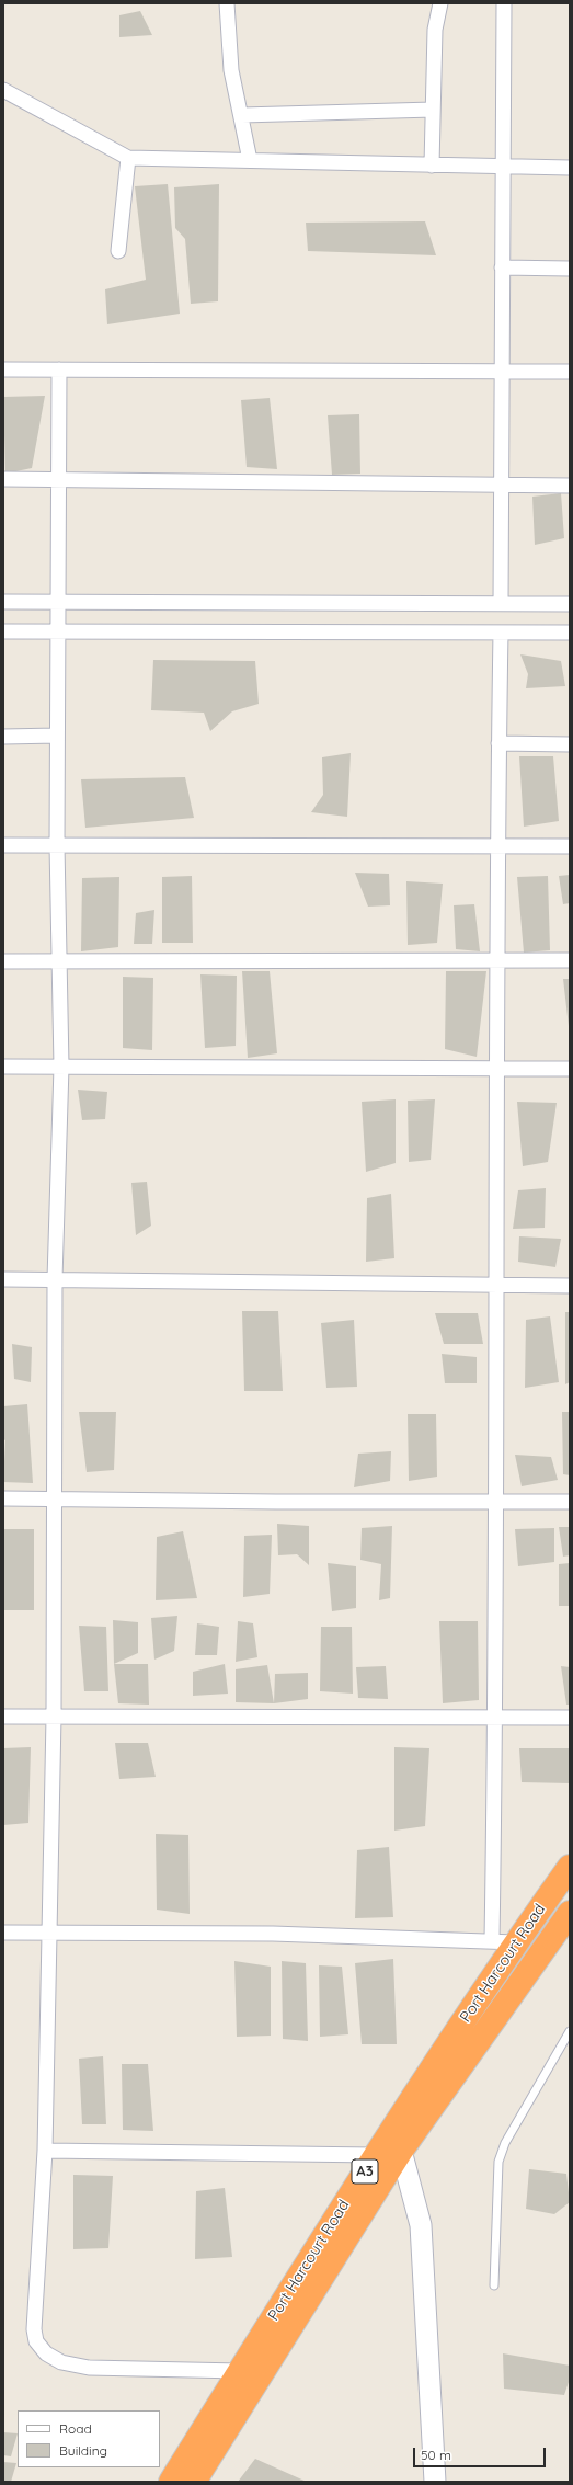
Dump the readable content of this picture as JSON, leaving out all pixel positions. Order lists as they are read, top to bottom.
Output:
{
  "streets": {
    "highway": ["Port Harcourt Road", "A3"]
  },
  "legend": ["Road", "Building"],
  "scale_bar": "50 m"
}
